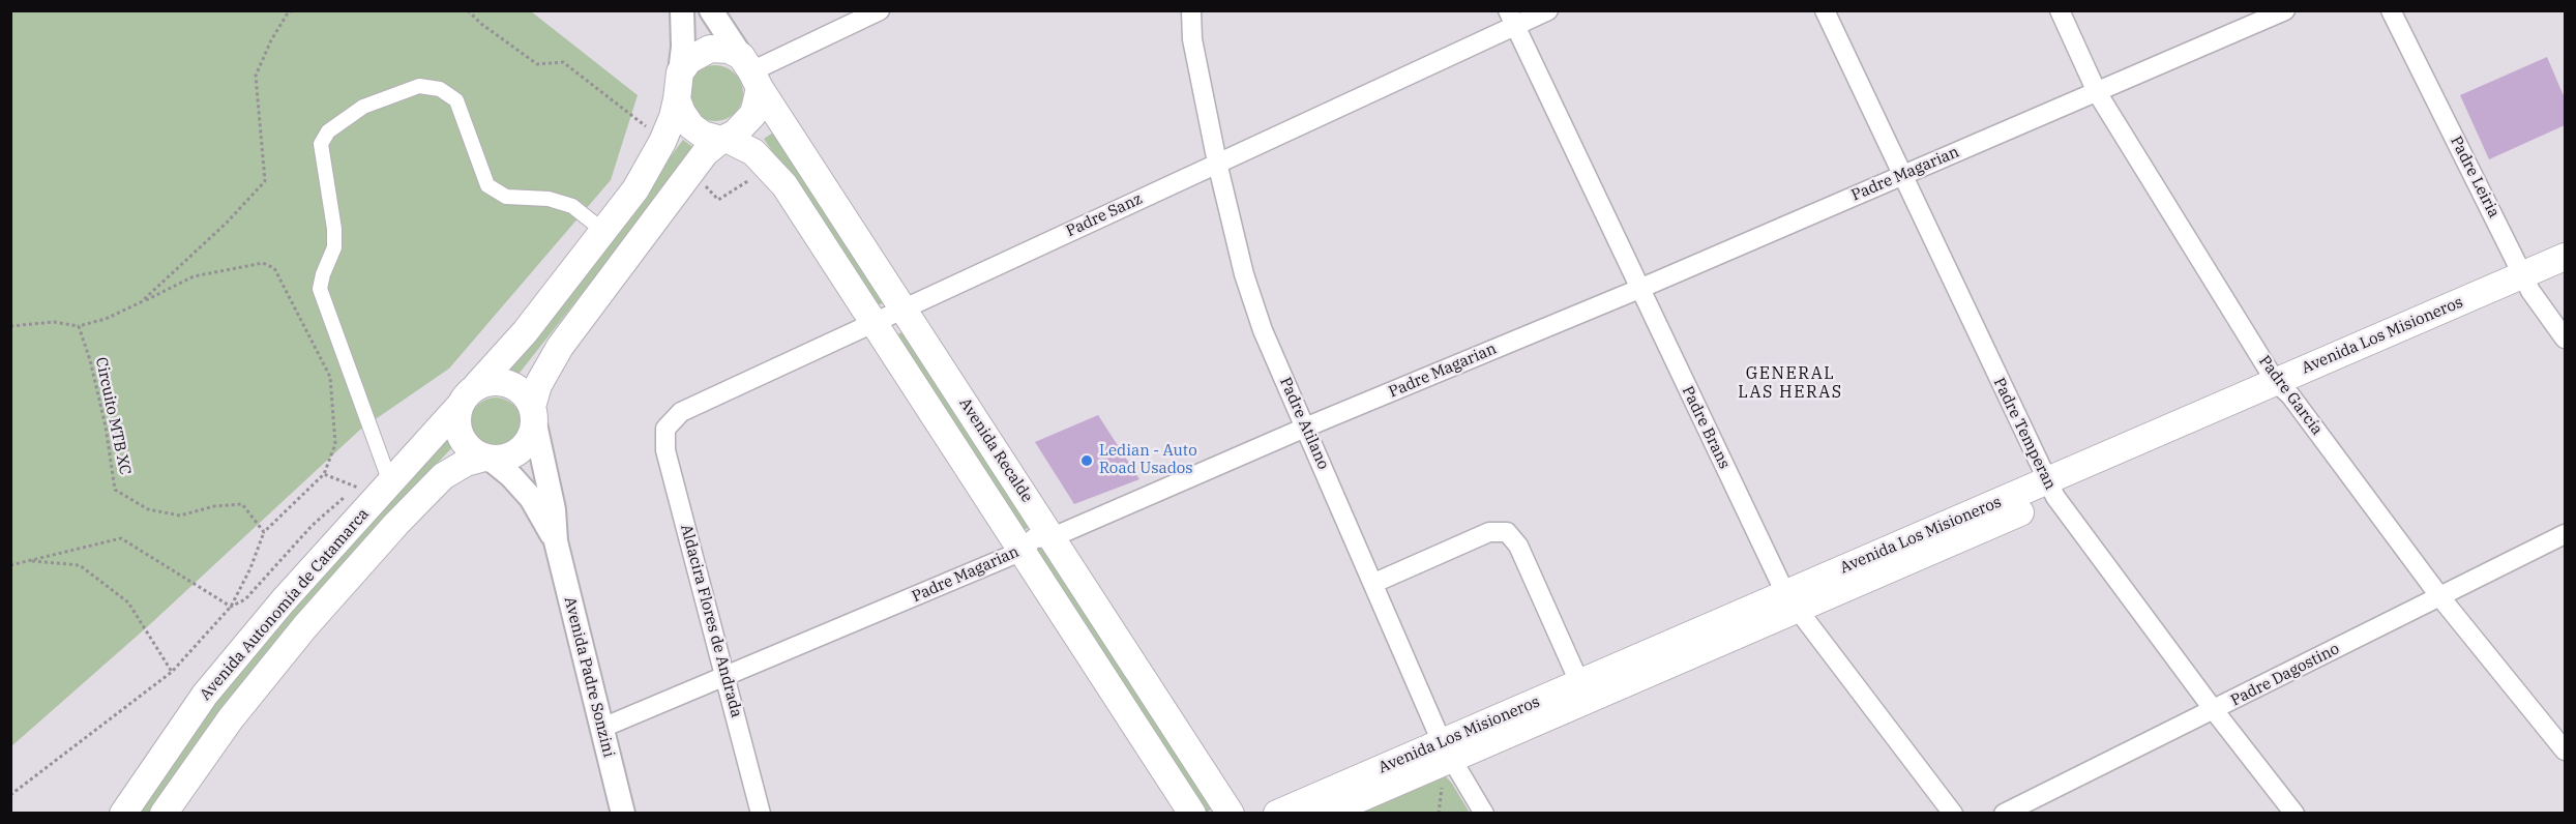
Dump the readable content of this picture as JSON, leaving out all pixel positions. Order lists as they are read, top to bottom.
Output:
{
  "streets": {
    "main road": ["Avenida Los Misioneros", "Avenida Recalde", "Avenida Autonomía de Catamarca"],
    "street": [
      "Padre Magarian",
      "Padre Leiria",
      "Padre Sanz",
      "Padre García",
      "Padre Atilano",
      "Padre Brans",
      "Padre Temperan",
      "Aldacira Flores de Andrada",
      "Padre Dagostino",
      "Avenida Padre Sonzini"
    ],
    "path": ["Circuito MTB XC"]
  },
  "crossings": [
    ["Padre Magarian", "Padre García"],
    ["Padre Magarian", "Padre Atilano"],
    ["Padre Magarian", "Padre Brans"],
    ["Padre Magarian", "Padre Temperan"],
    ["Padre Magarian", "Avenida Recalde"],
    ["Padre Magarian", "Aldacira Flores de Andrada"],
    ["Padre Magarian", "Avenida Padre Sonzini"],
    ["Padre Leiria", "Avenida Los Misioneros"],
    ["Padre Sanz", "Padre Atilano"],
    ["Padre Sanz", "Padre Brans"],
    ["Padre Sanz", "Avenida Recalde"],
    ["Padre Sanz", "Aldacira Flores de Andrada"],
    ["Avenida Los Misioneros", "Padre García"],
    ["Avenida Los Misioneros", "Padre Atilano"],
    ["Avenida Los Misioneros", "Padre Brans"],
    ["Avenida Los Misioneros", "Padre Temperan"],
    ["Padre García", "Padre Dagostino"],
    ["Padre Temperan", "Padre Dagostino"],
    ["Avenida Autonomía de Catamarca", "Avenida Padre Sonzini"]
  ],
  "districts": ["GENERAL LAS HERAS"],
  "places": ["Ledian - Auto Road Usados"]
}
